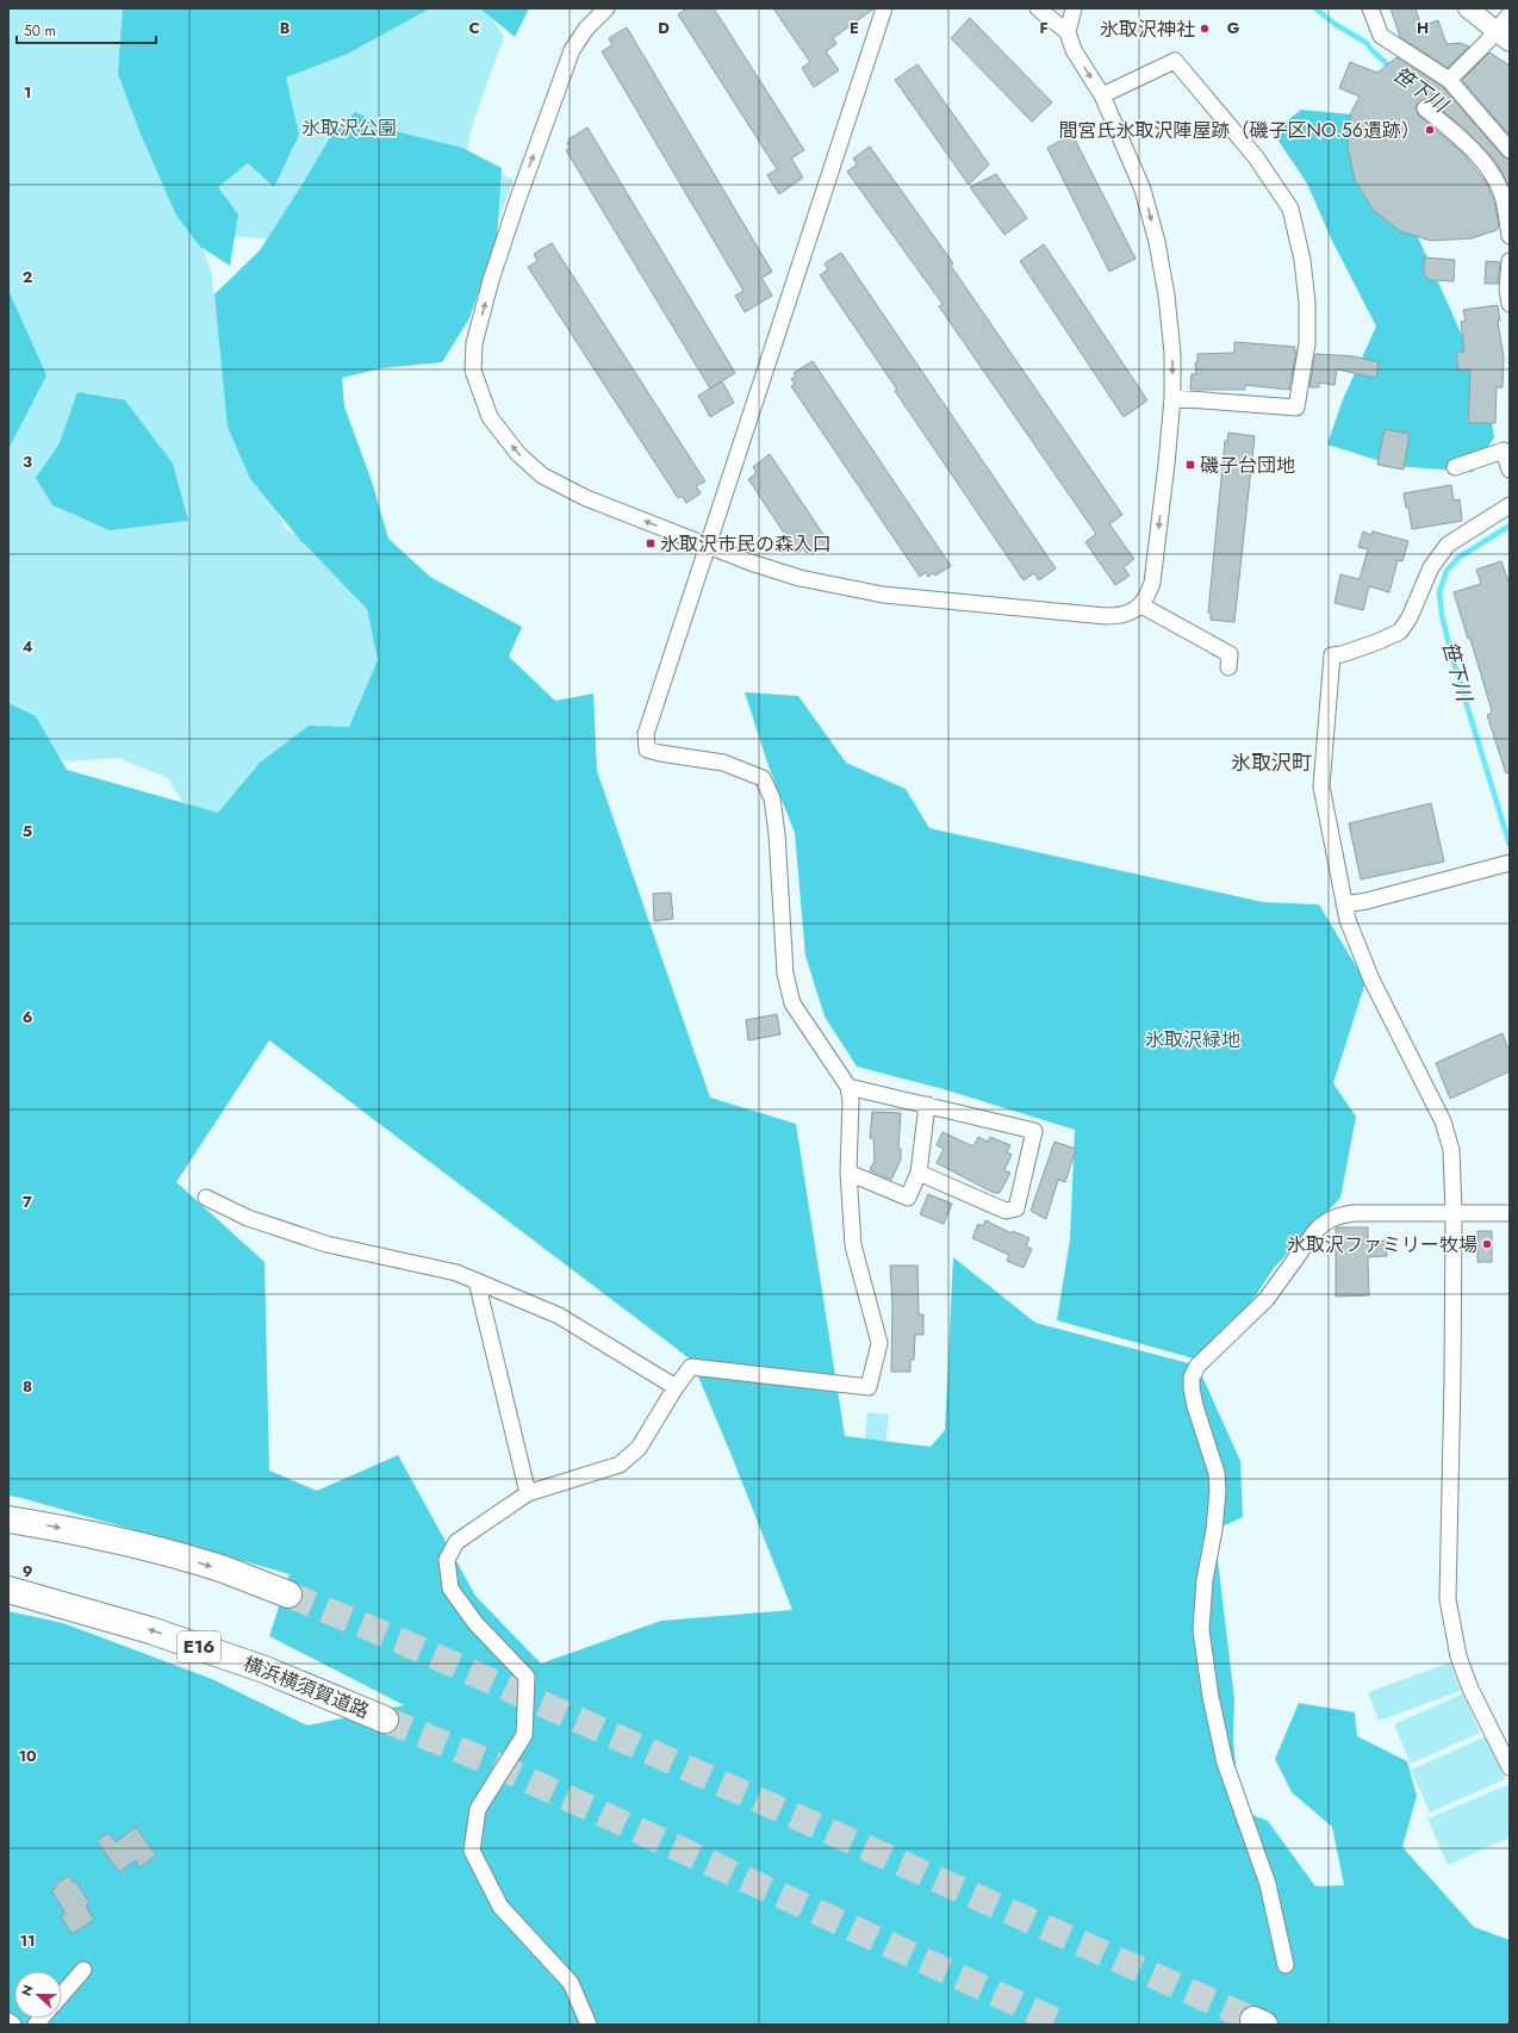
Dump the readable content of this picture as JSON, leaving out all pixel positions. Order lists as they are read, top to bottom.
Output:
{
  "streets": {
    "highway": ["E16", "横浜横須賀道路"]
  },
  "districts": ["氷取沢町"],
  "water": ["笹下川"],
  "parks": ["氷取沢公園", "氷取沢緑地"],
  "places": {
    "other": ["氷取沢神社", "間宮氏氷取沢陣屋跡（磯子区NO.56遺跡）", "氷取沢ファミリー牧場"],
    "transit": ["磯子台団地", "氷取沢市民の森入口"]
  },
  "scale_bar": "50 m",
  "north": "left",
  "grid": {
    "columns": [
      "B",
      "C",
      "D",
      "E",
      "F",
      "G",
      "H"
    ],
    "rows": [
      "1",
      "2",
      "3",
      "4",
      "5",
      "6",
      "7",
      "8",
      "9",
      "10",
      "11"
    ]
  }
}
